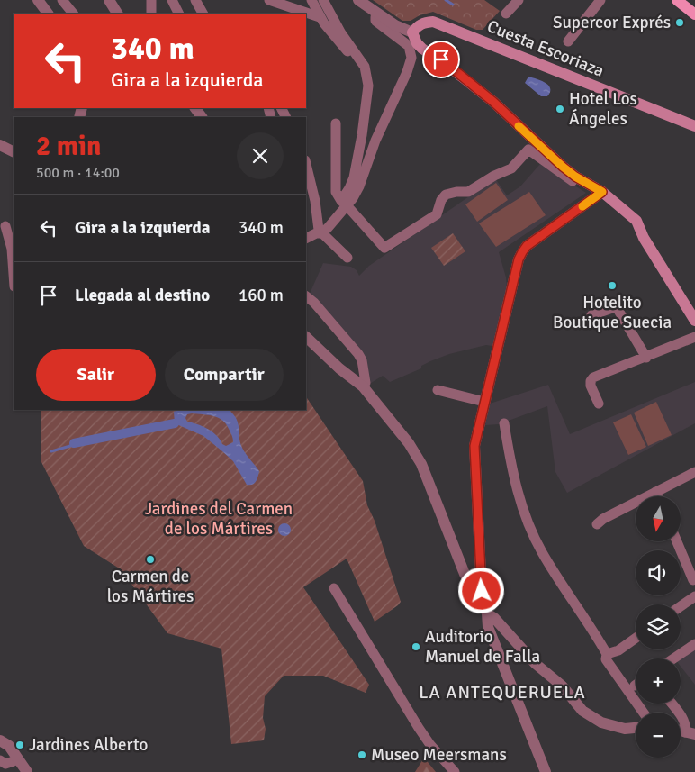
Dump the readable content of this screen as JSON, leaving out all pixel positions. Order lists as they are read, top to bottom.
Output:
{
  "streets": {
    "main road": ["Cuesta Escoriaza"]
  },
  "districts": ["LA ANTEQUERUELA"],
  "parks": ["Jardines del Carmen de los Mártires"],
  "places": [
    "Supercor Exprés",
    "Hotel Los Ángeles",
    "Hotelito Boutique Suecia",
    "Carmen de los Mártires",
    "Auditorio Manuel de Falla",
    "Jardines Alberto",
    "Museo Meersmans"
  ],
  "north": "bottom",
  "page": {
    "turn": ["340 m", "Gira a la izquierda"],
    "heading": ["2 min", "500 m · 14:00"],
    "list": [
      {
        "name": "Gira a la izquierda",
        "value": "340 m"
      },
      {
        "name": "Llegada al destino",
        "value": "160 m"
      }
    ],
    "buttons": ["Salir", "Compartir"],
    "map_buttons": ["+", "−"]
  }
}
